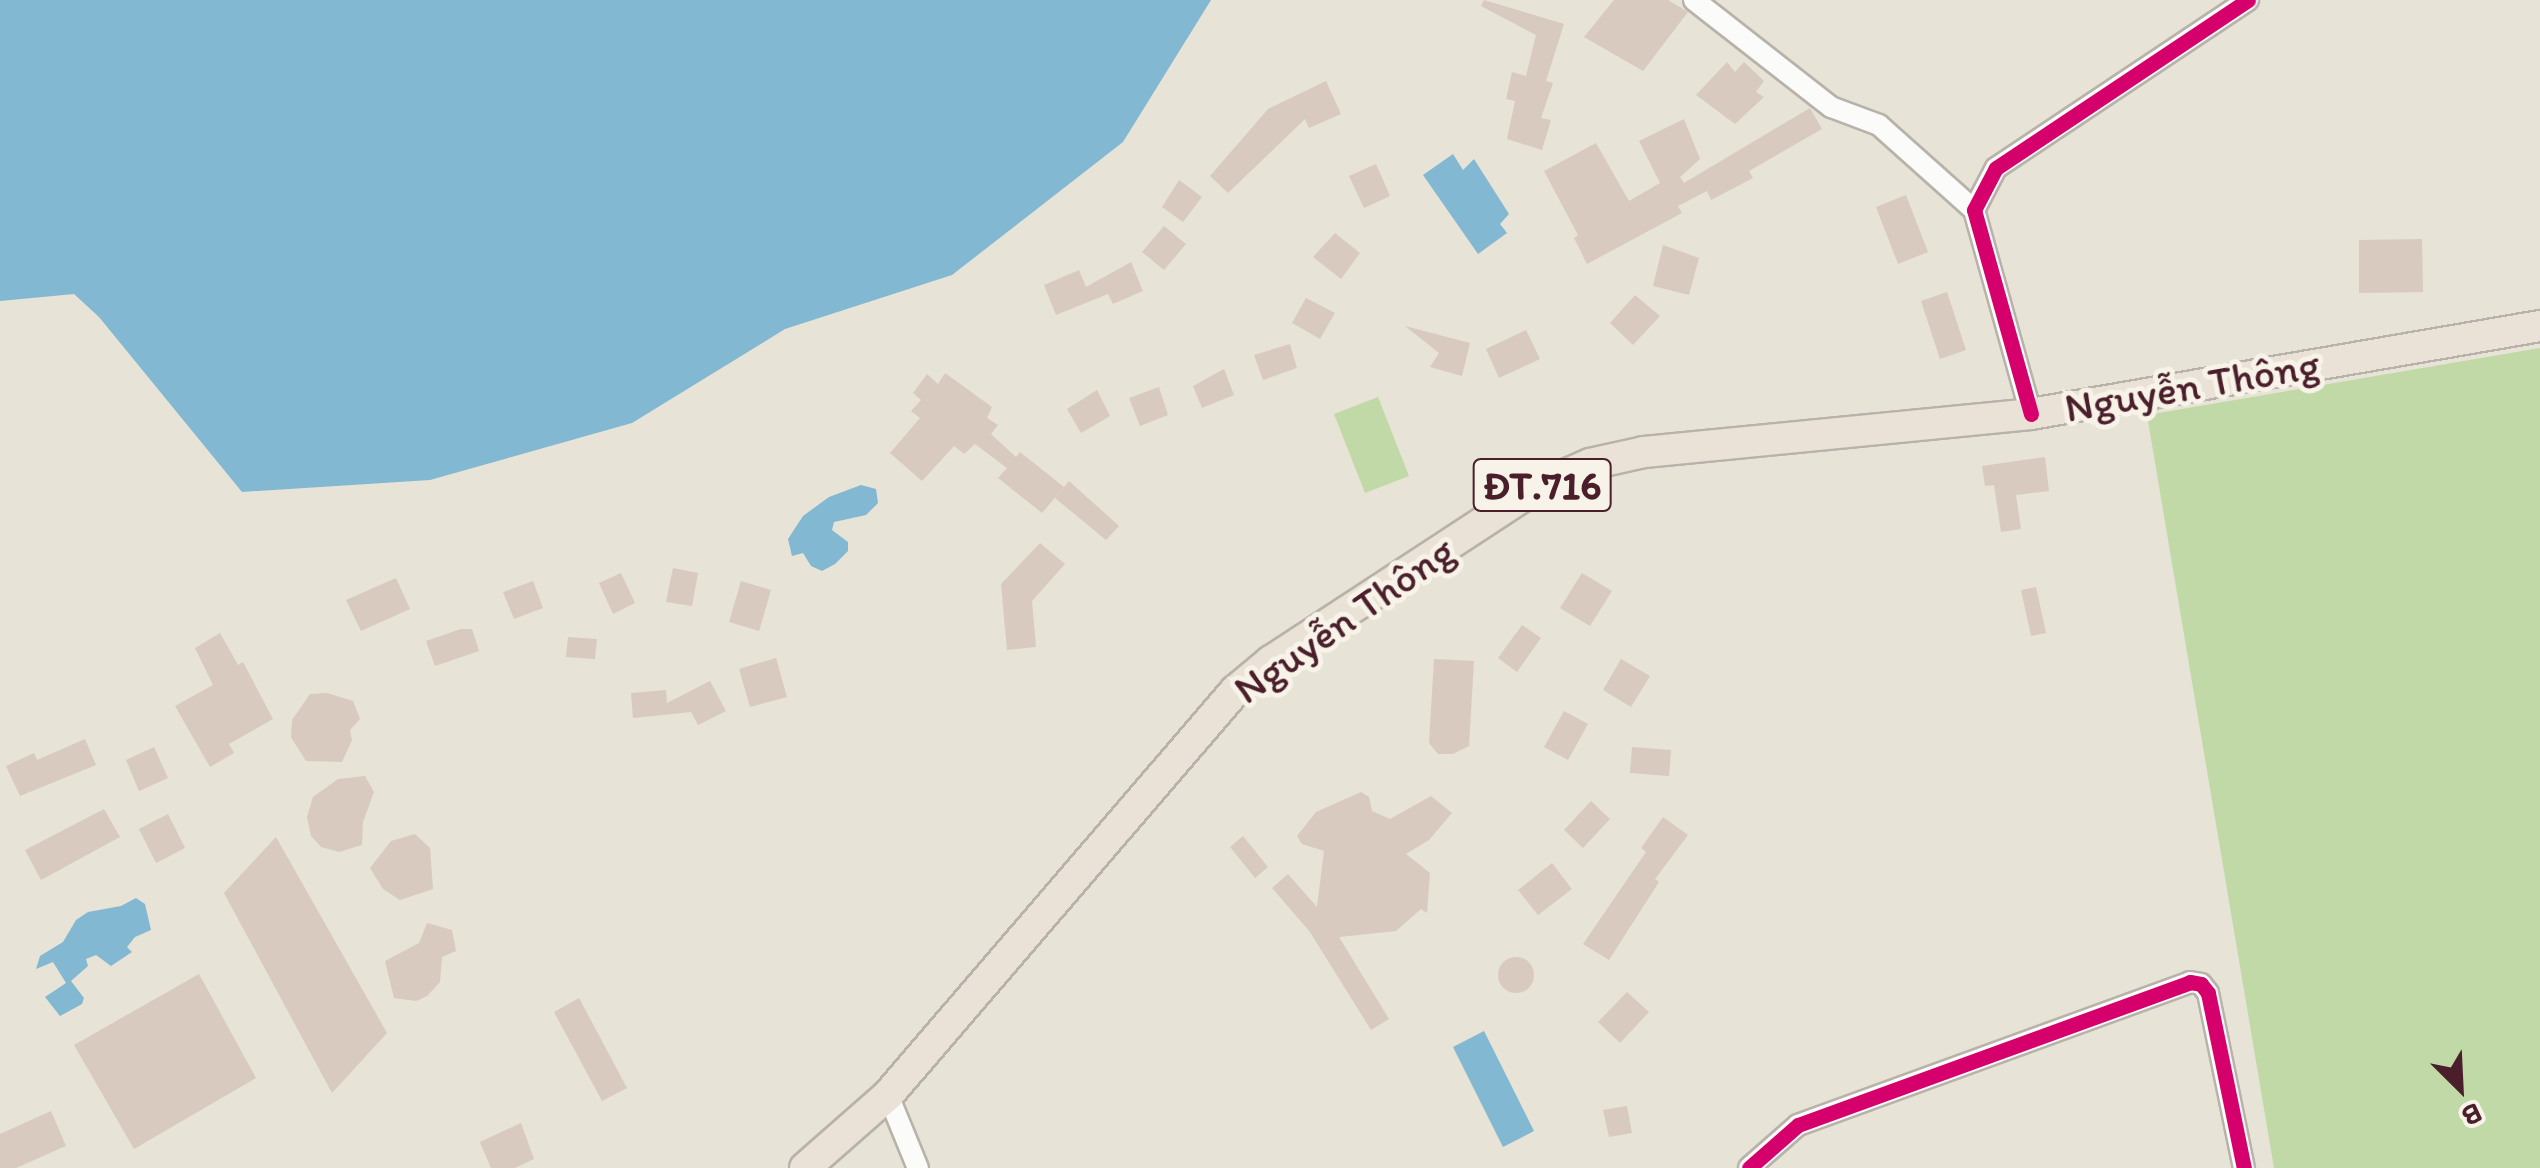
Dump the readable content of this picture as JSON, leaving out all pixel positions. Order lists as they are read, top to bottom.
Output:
{
  "streets": {
    "main road": ["Nguyễn Thông", "ĐT.716"]
  },
  "north": "bottom right"
}
